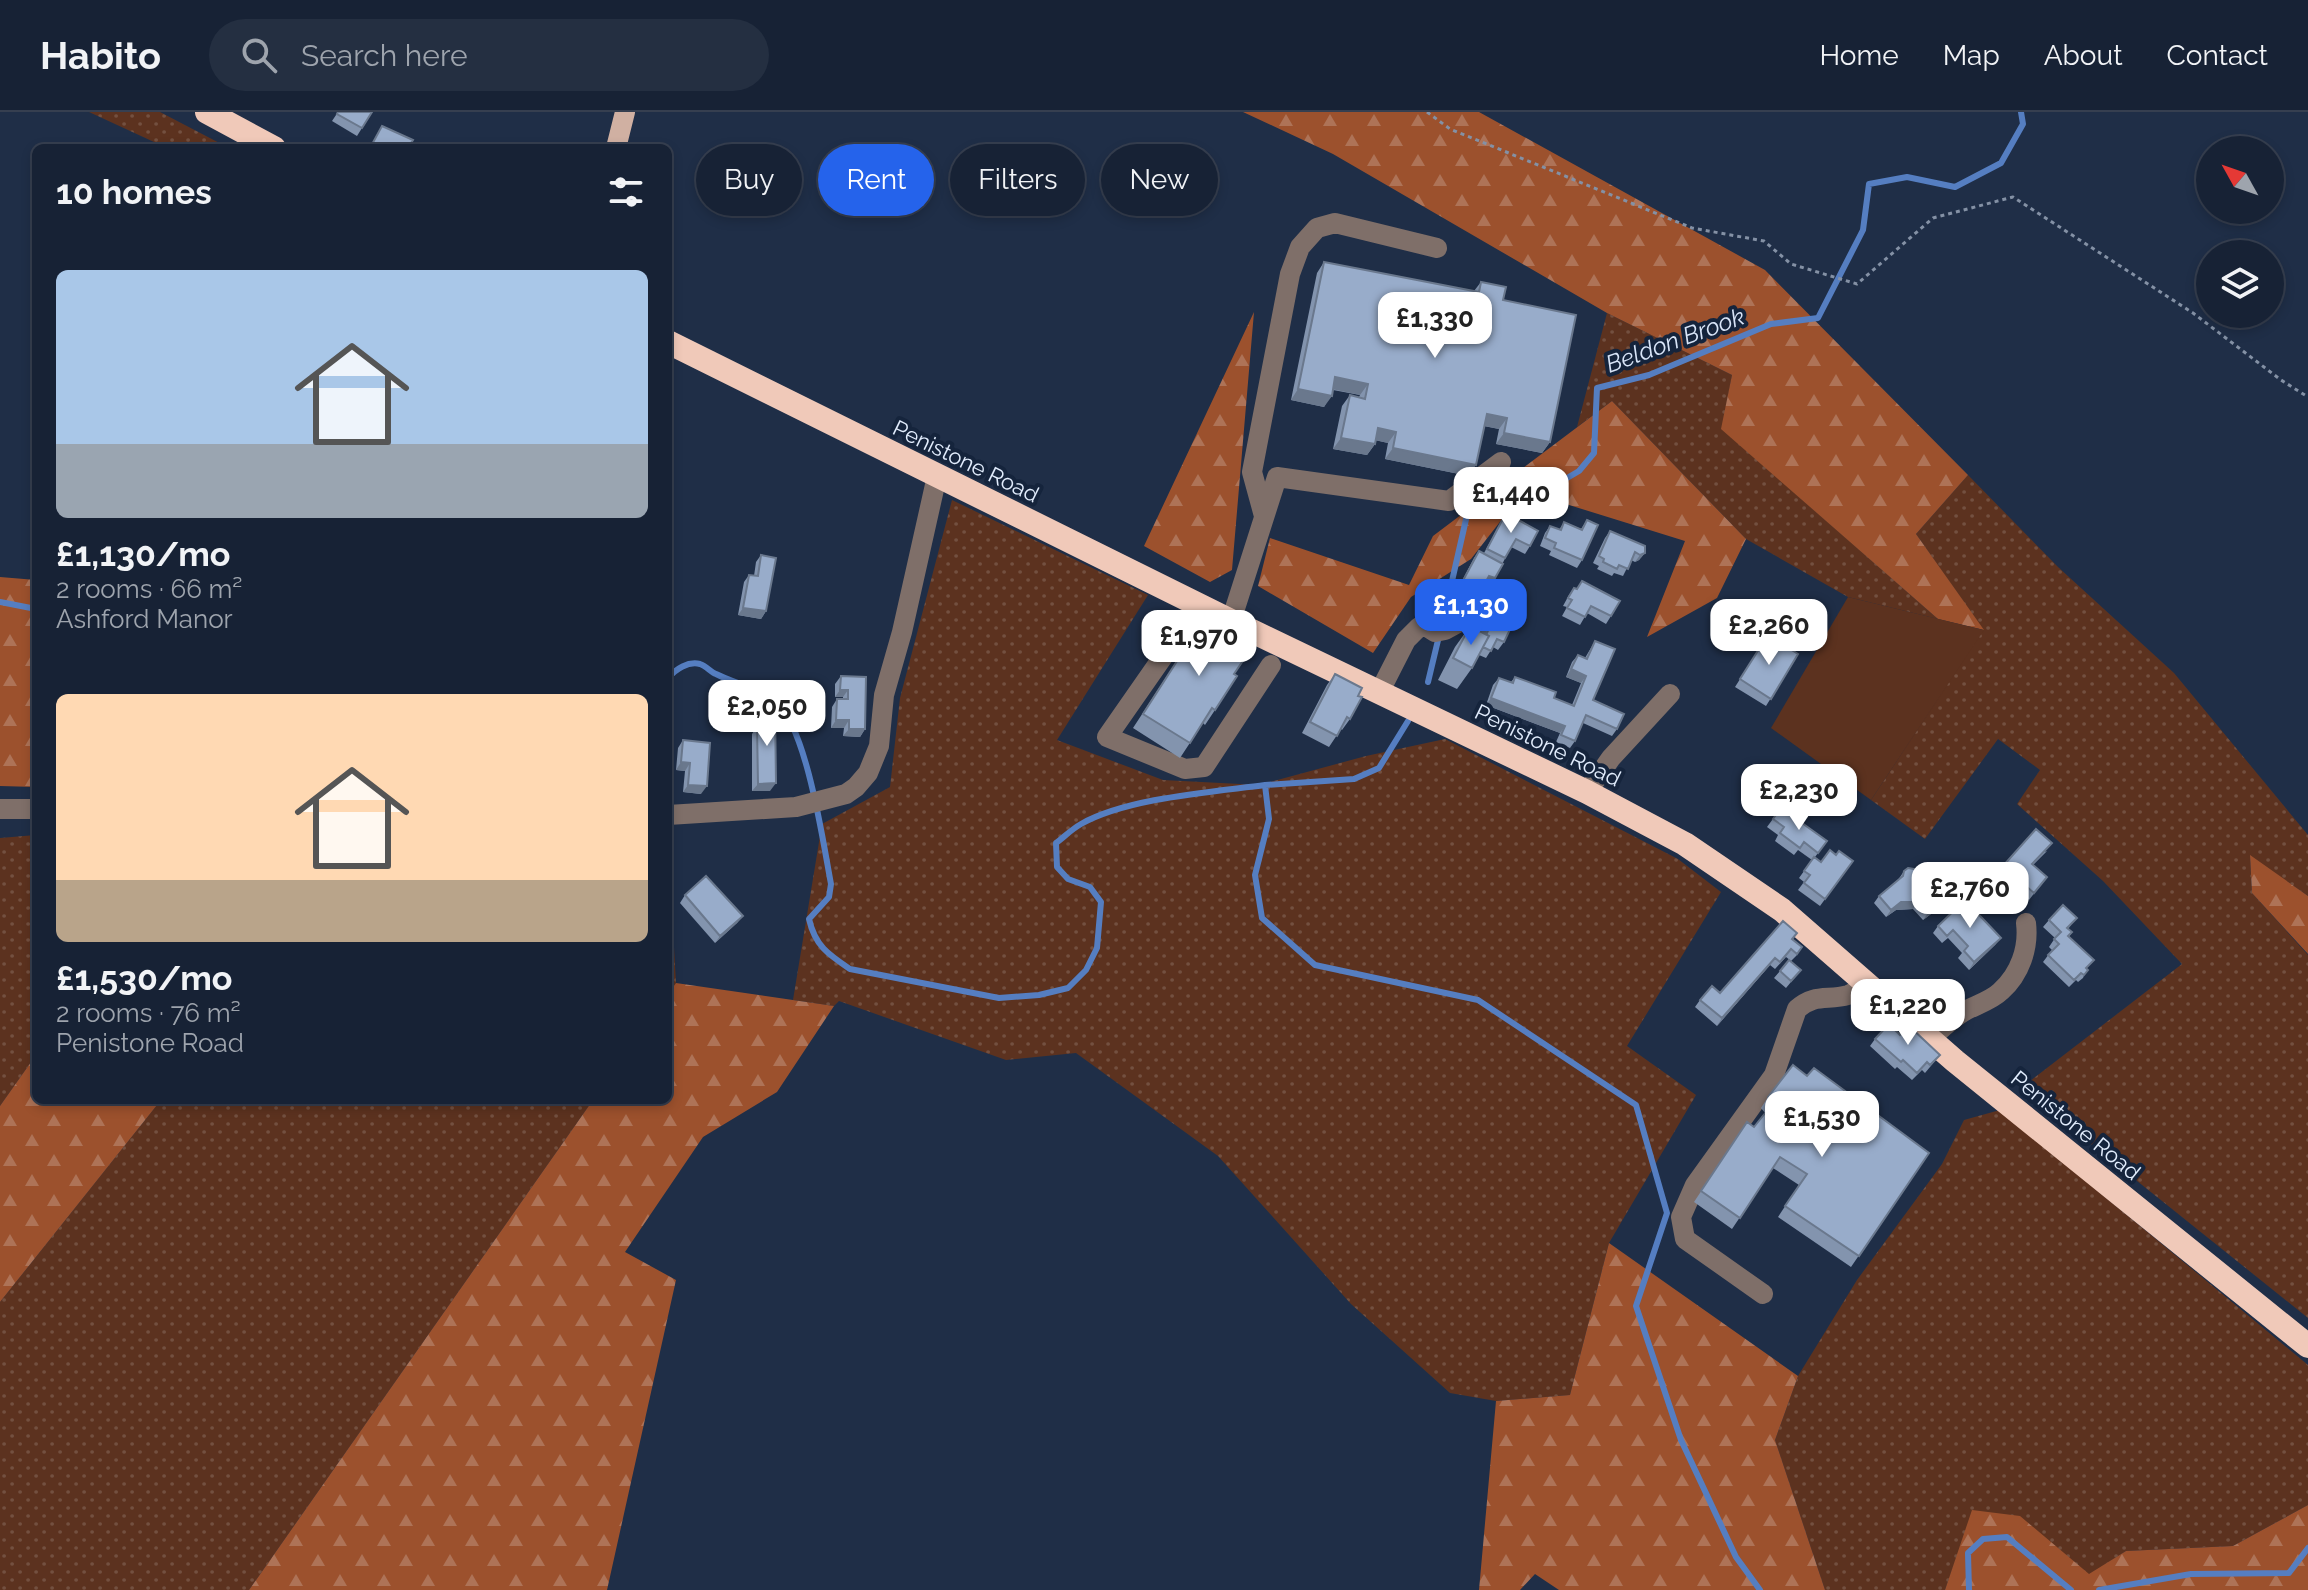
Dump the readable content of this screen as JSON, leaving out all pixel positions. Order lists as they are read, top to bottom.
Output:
{
  "streets": {
    "highway": ["Penistone Road"]
  },
  "water": ["Beldon Brook"],
  "north": "top left",
  "page": {
    "header": "Habito",
    "search": "Search here",
    "nav": [
      "Home",
      "Map",
      "About",
      "Contact"
    ],
    "chip": [
      "Buy",
      "Rent",
      "Filters",
      "New"
    ],
    "heading": "10 homes",
    "list": [
      {
        "name": "£1,130/mo",
        "note": "2 rooms · 66 m² · Ashford Manor"
      },
      {
        "name": "£1,530/mo",
        "note": "2 rooms · 76 m² · Penistone Road"
      }
    ],
    "price": [
      "£1,330",
      "£1,440",
      "£1,130",
      "£2,260",
      "£1,970",
      "£2,050",
      "£2,230",
      "£2,760",
      "£1,220",
      "£1,530"
    ]
  }
}
